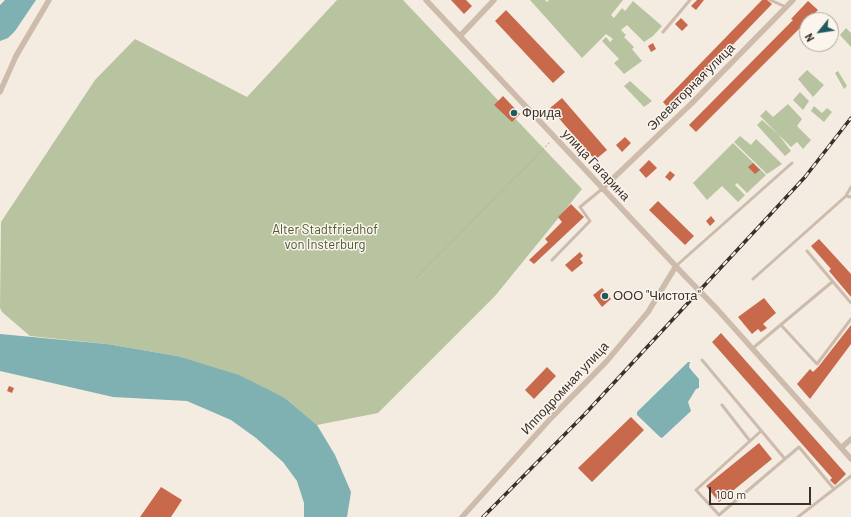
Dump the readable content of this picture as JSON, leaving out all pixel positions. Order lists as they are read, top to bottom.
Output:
{
  "streets": {
    "street": ["Элеваторная улица", "улица Гагарина", "Ипподромная улица"]
  },
  "crossings": [
    ["Элеваторная улица", "улица Гагарина"],
    ["улица Гагарина", "Ипподромная улица"]
  ],
  "parks": ["Alter Stadtfriedhof von Insterburg"],
  "places": ["Фрида", "ООО \"Чистота\""],
  "scale_bar": "100 m",
  "north": "bottom left"
}
